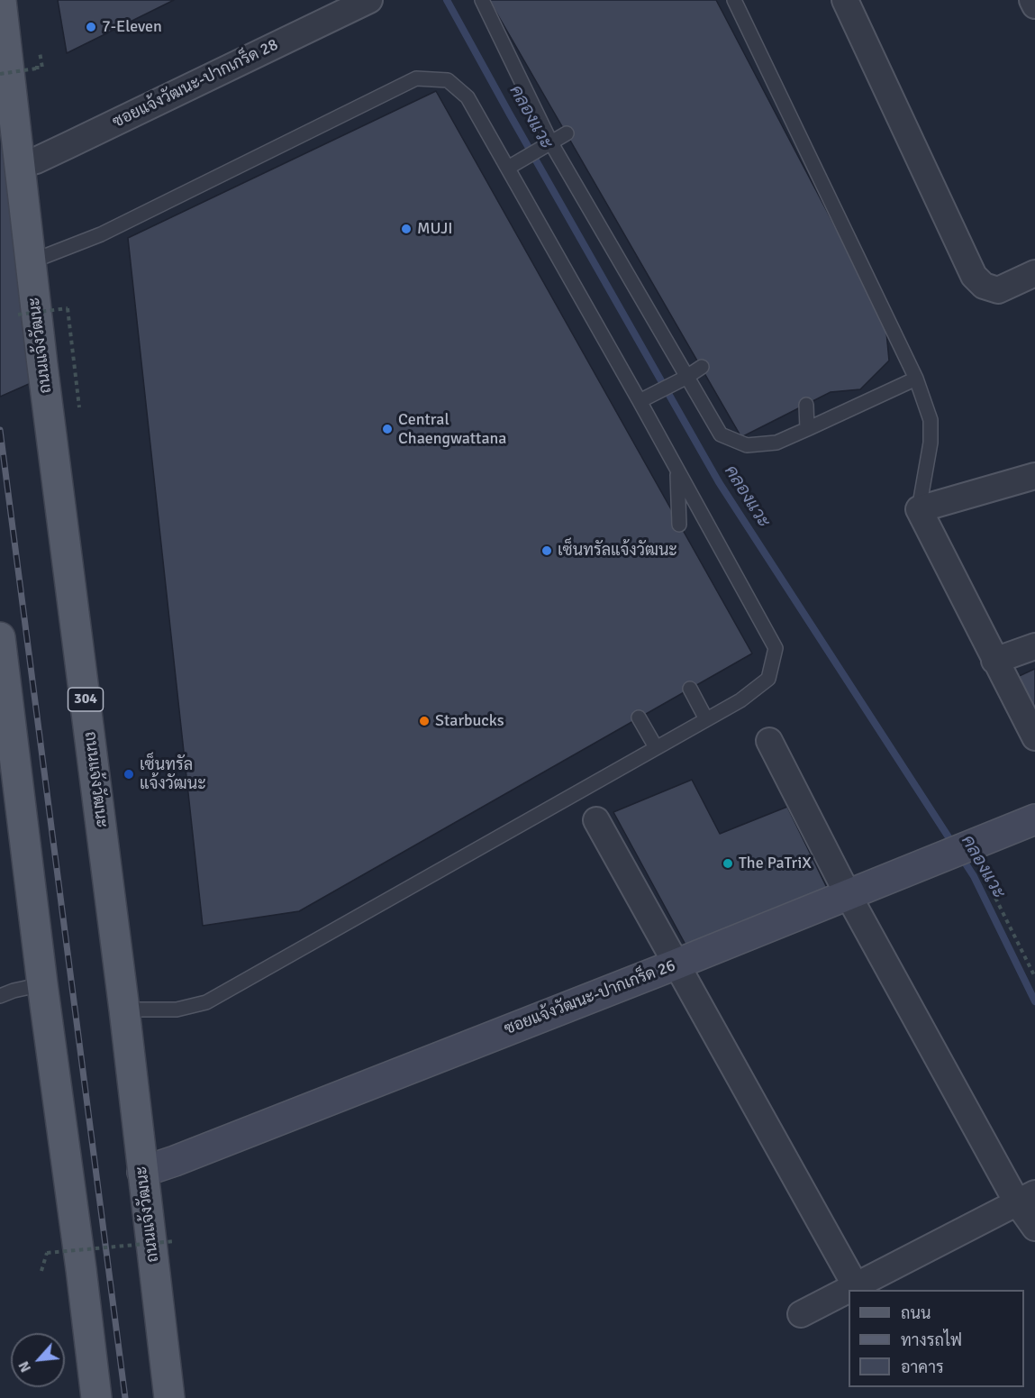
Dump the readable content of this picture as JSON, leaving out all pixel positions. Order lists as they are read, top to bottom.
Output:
{
  "streets": {
    "main road": ["ถนนแจ้งวัฒนะ", "304"],
    "street": ["ซอยแจ้งวัฒนะ-ปากเกร็ด 28", "ซอยแจ้งวัฒนะ-ปากเกร็ด 26"]
  },
  "crossings": [
    ["ซอยแจ้งวัฒนะ-ปากเกร็ด 28", "ถนนแจ้งวัฒนะ"],
    ["ถนนแจ้งวัฒนะ", "ซอยแจ้งวัฒนะ-ปากเกร็ด 26"]
  ],
  "water": ["คลองแวะ"],
  "places": [
    "7-Eleven",
    "MUJI",
    "Central Chaengwattana",
    "เซ็นทรัลแจ้งวัฒนะ",
    "Starbucks",
    "เซ็นทรัล แจ้งวัฒนะ",
    "The PaTriX"
  ],
  "legend": ["ถนน", "ทางรถไฟ", "อาคาร"],
  "north": "bottom left"
}
